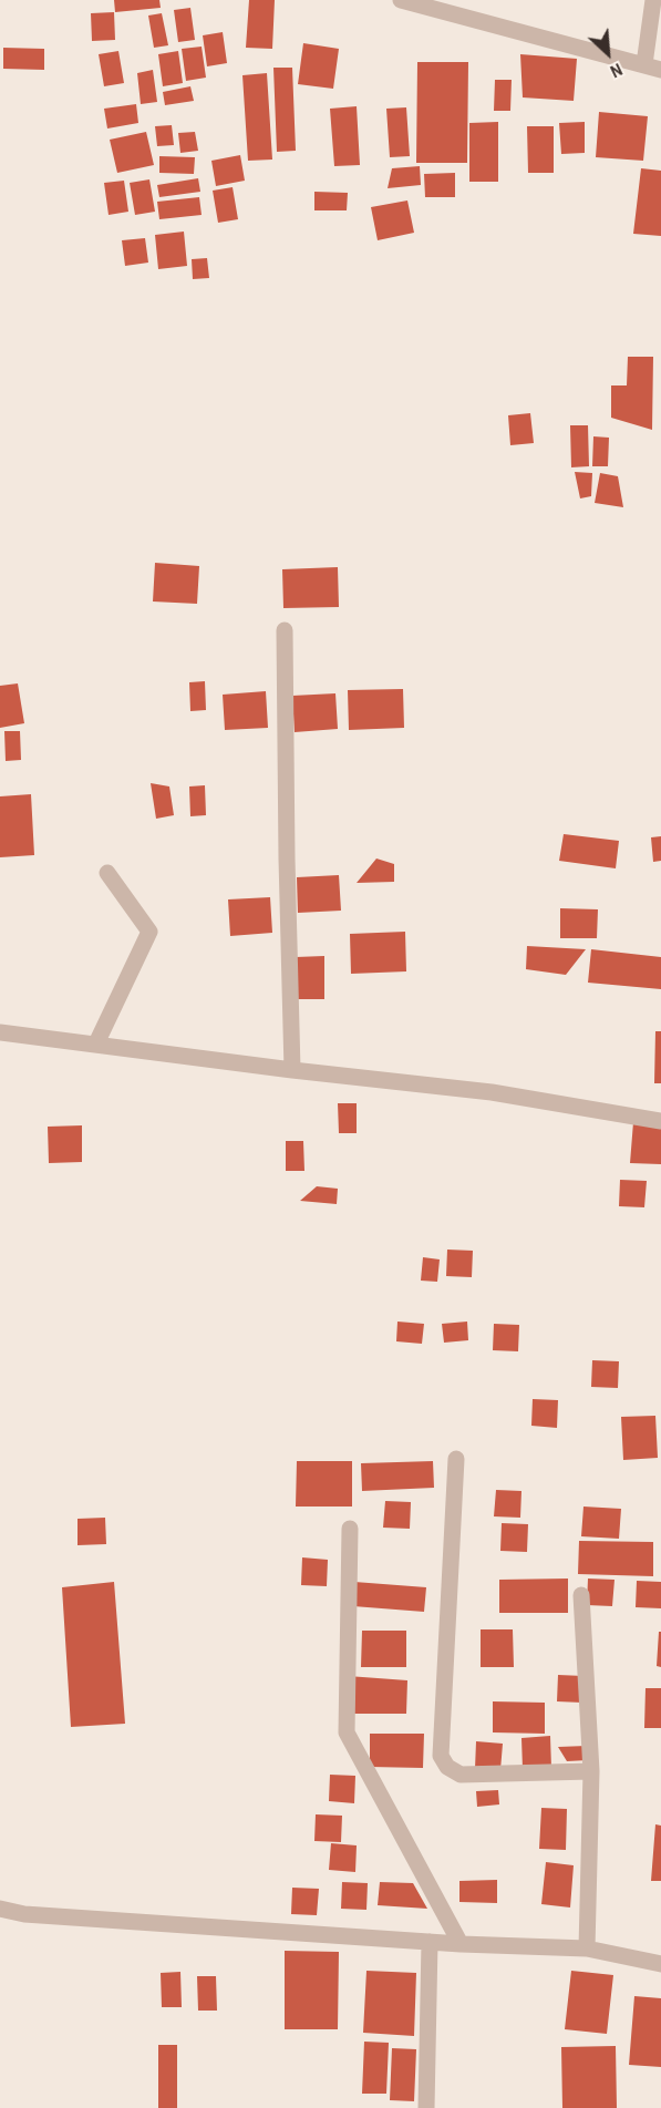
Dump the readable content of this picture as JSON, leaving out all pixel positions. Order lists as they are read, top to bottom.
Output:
{
  "north": "bottom right"
}
